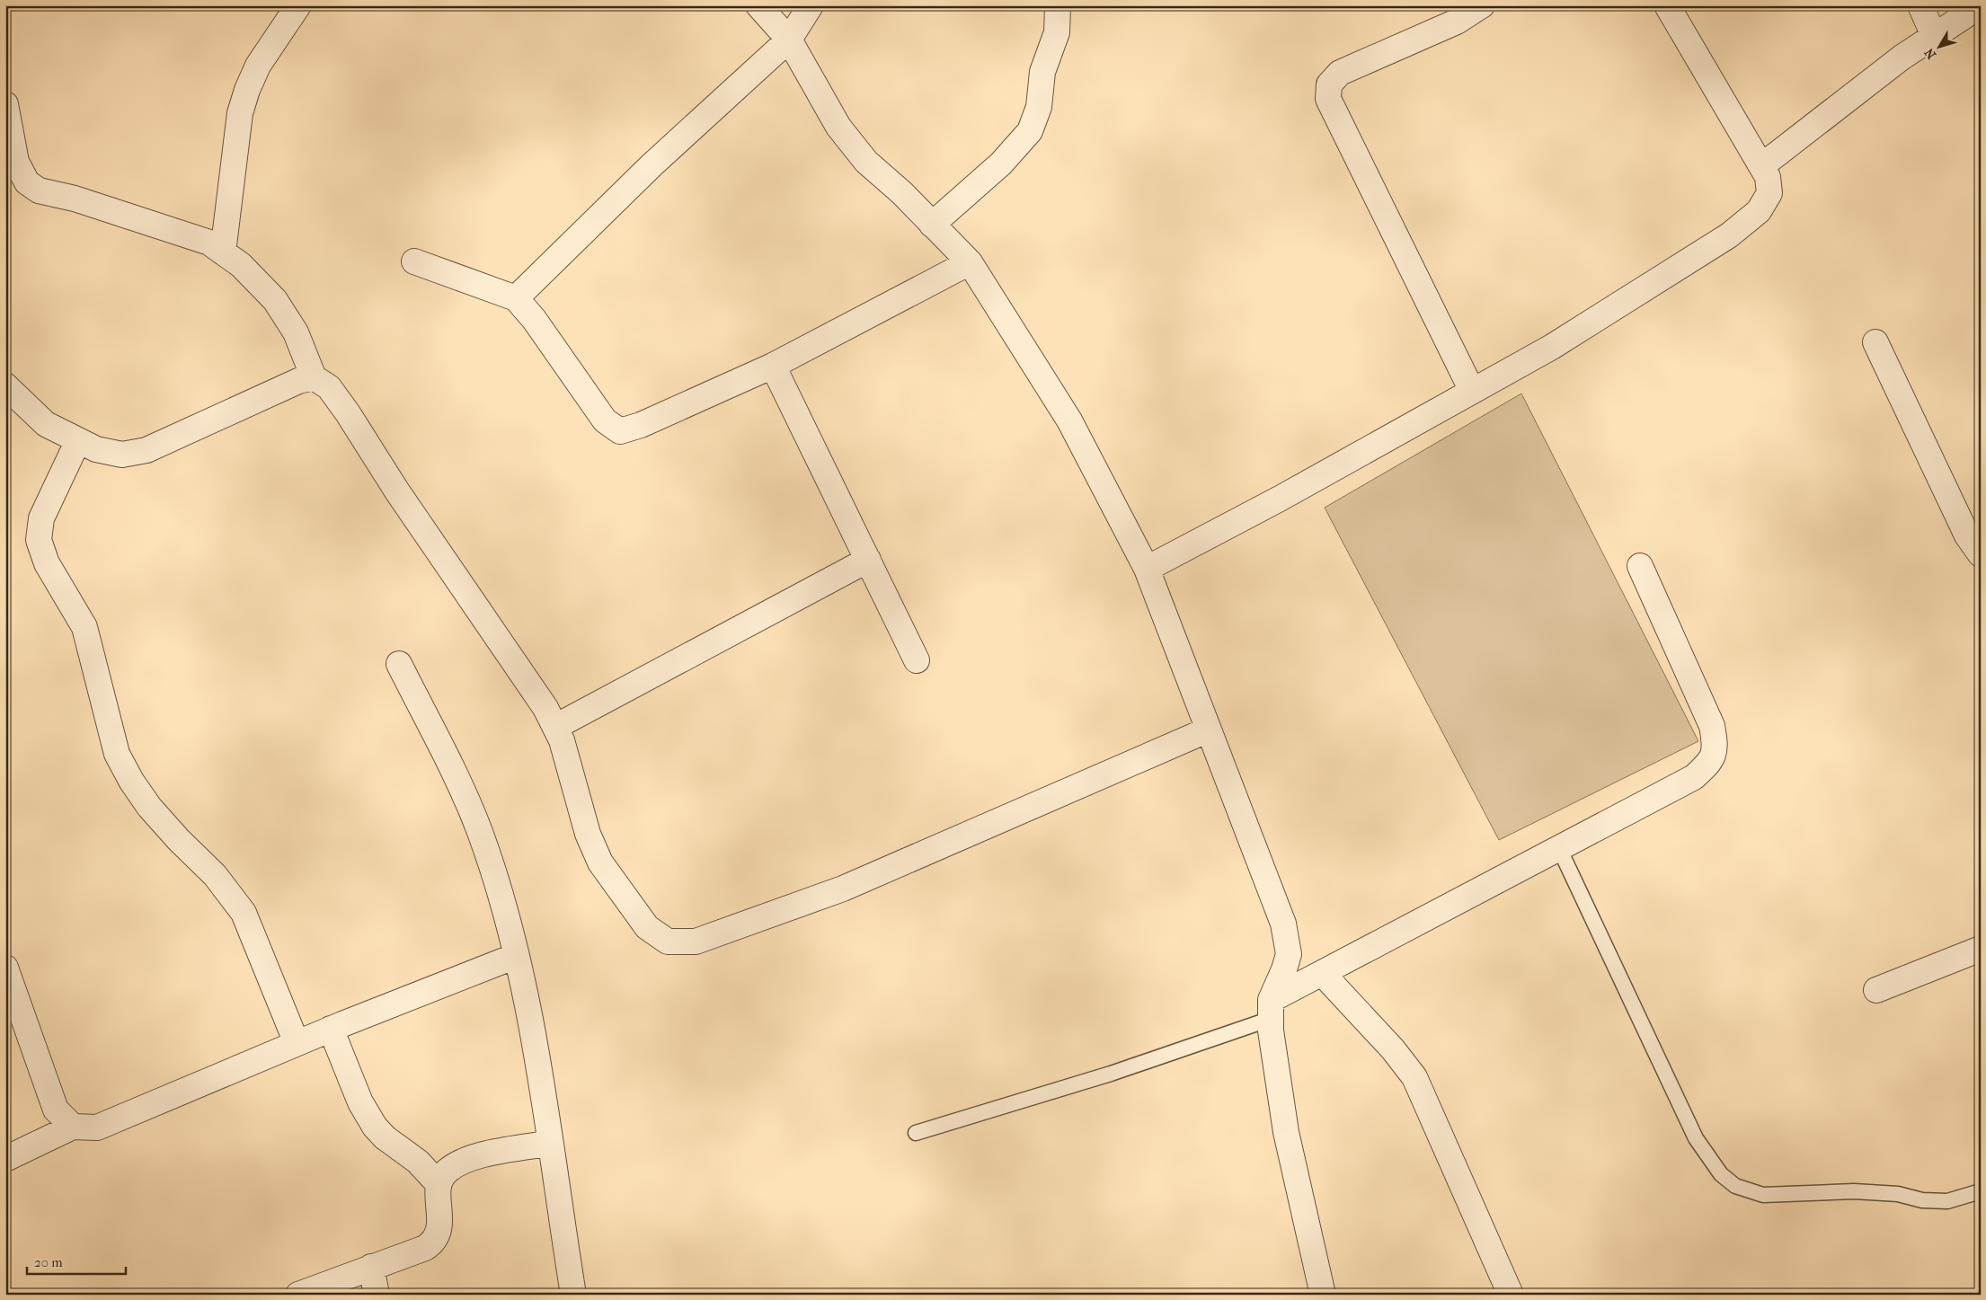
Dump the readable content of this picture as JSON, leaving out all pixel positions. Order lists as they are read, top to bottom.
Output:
{
  "scale_bar": "20 m",
  "north": "bottom left"
}
